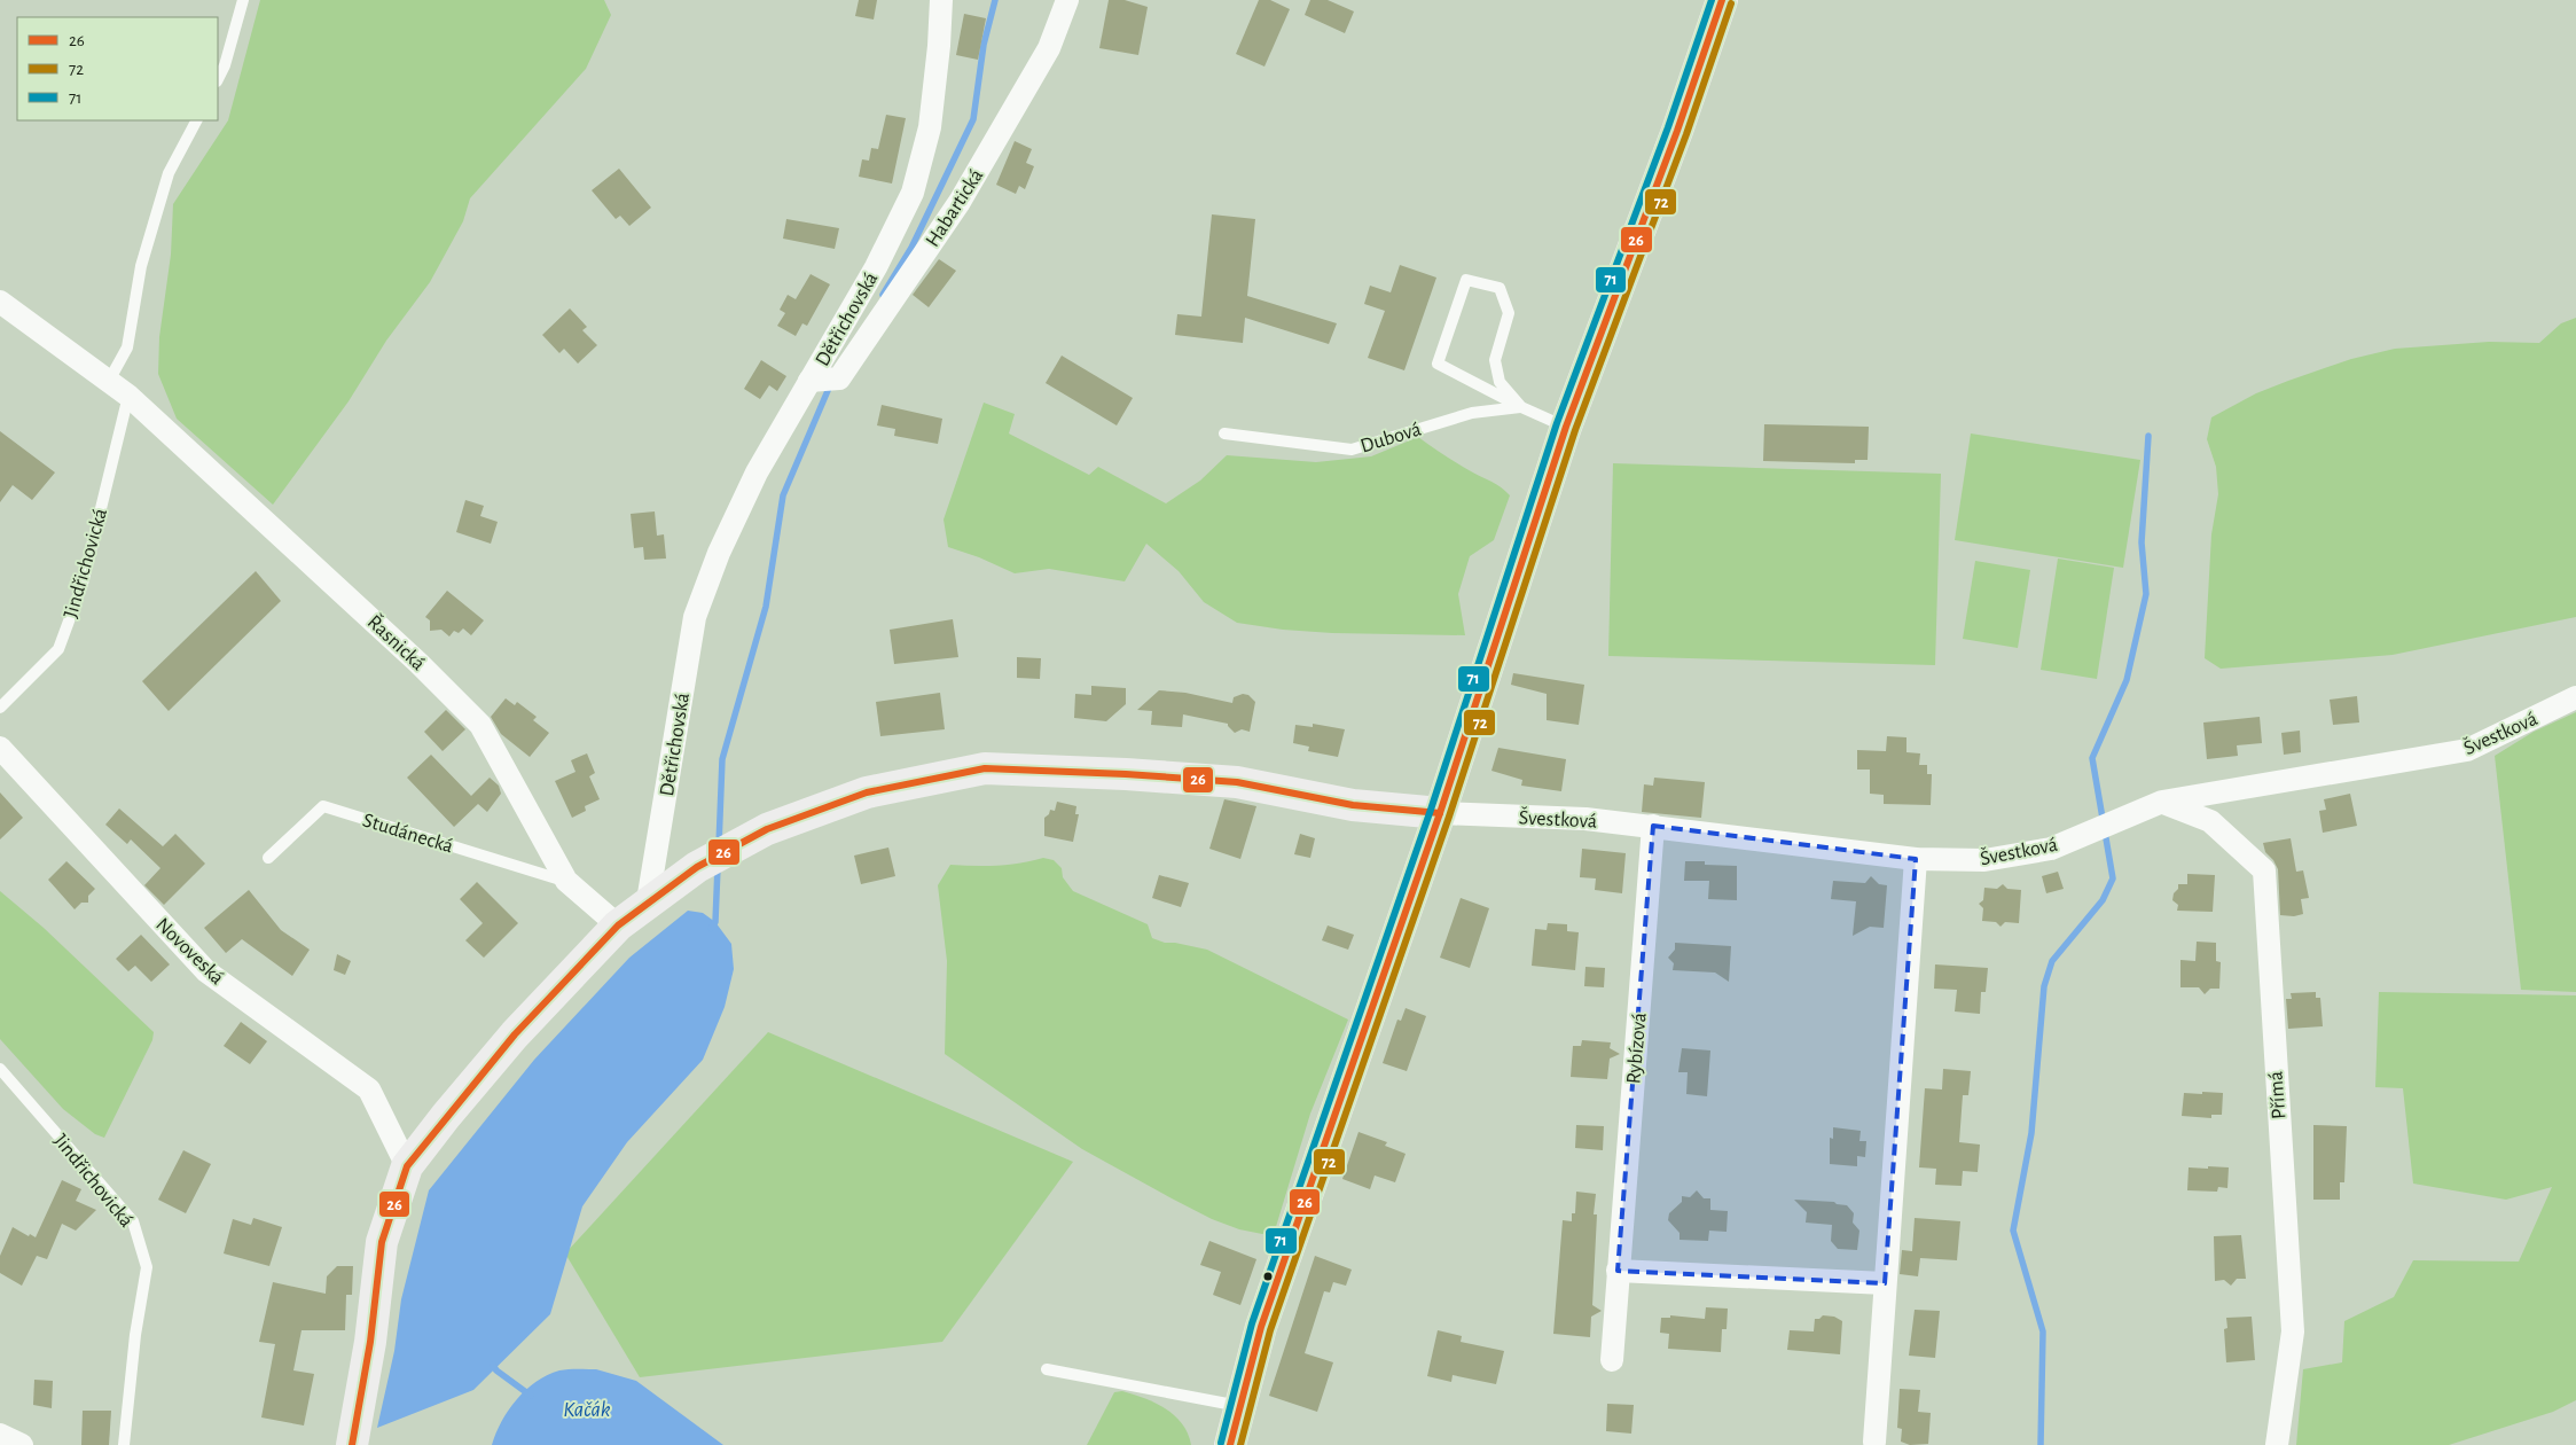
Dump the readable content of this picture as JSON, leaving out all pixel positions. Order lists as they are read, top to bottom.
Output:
{
  "streets": {
    "street": [
      "Habartická",
      "Dětřichovská",
      "Řasnická",
      "Švestková",
      "Novoveská",
      "Rybízová",
      "Přímá"
    ],
    "lane": ["Dubová", "Jindřichovická", "Studánecká"]
  },
  "crossings": [
    ["Habartická", "Dětřichovská"],
    ["Jindřichovická", "Řasnická"],
    ["Řasnická", "Studánecká"],
    ["Švestková", "Rybízová"],
    ["Švestková", "Přímá"]
  ],
  "water": ["Kačák"],
  "lines": ["transit line 26", "transit line 71", "transit line 72"],
  "legend": ["26", "72", "71"]
}
